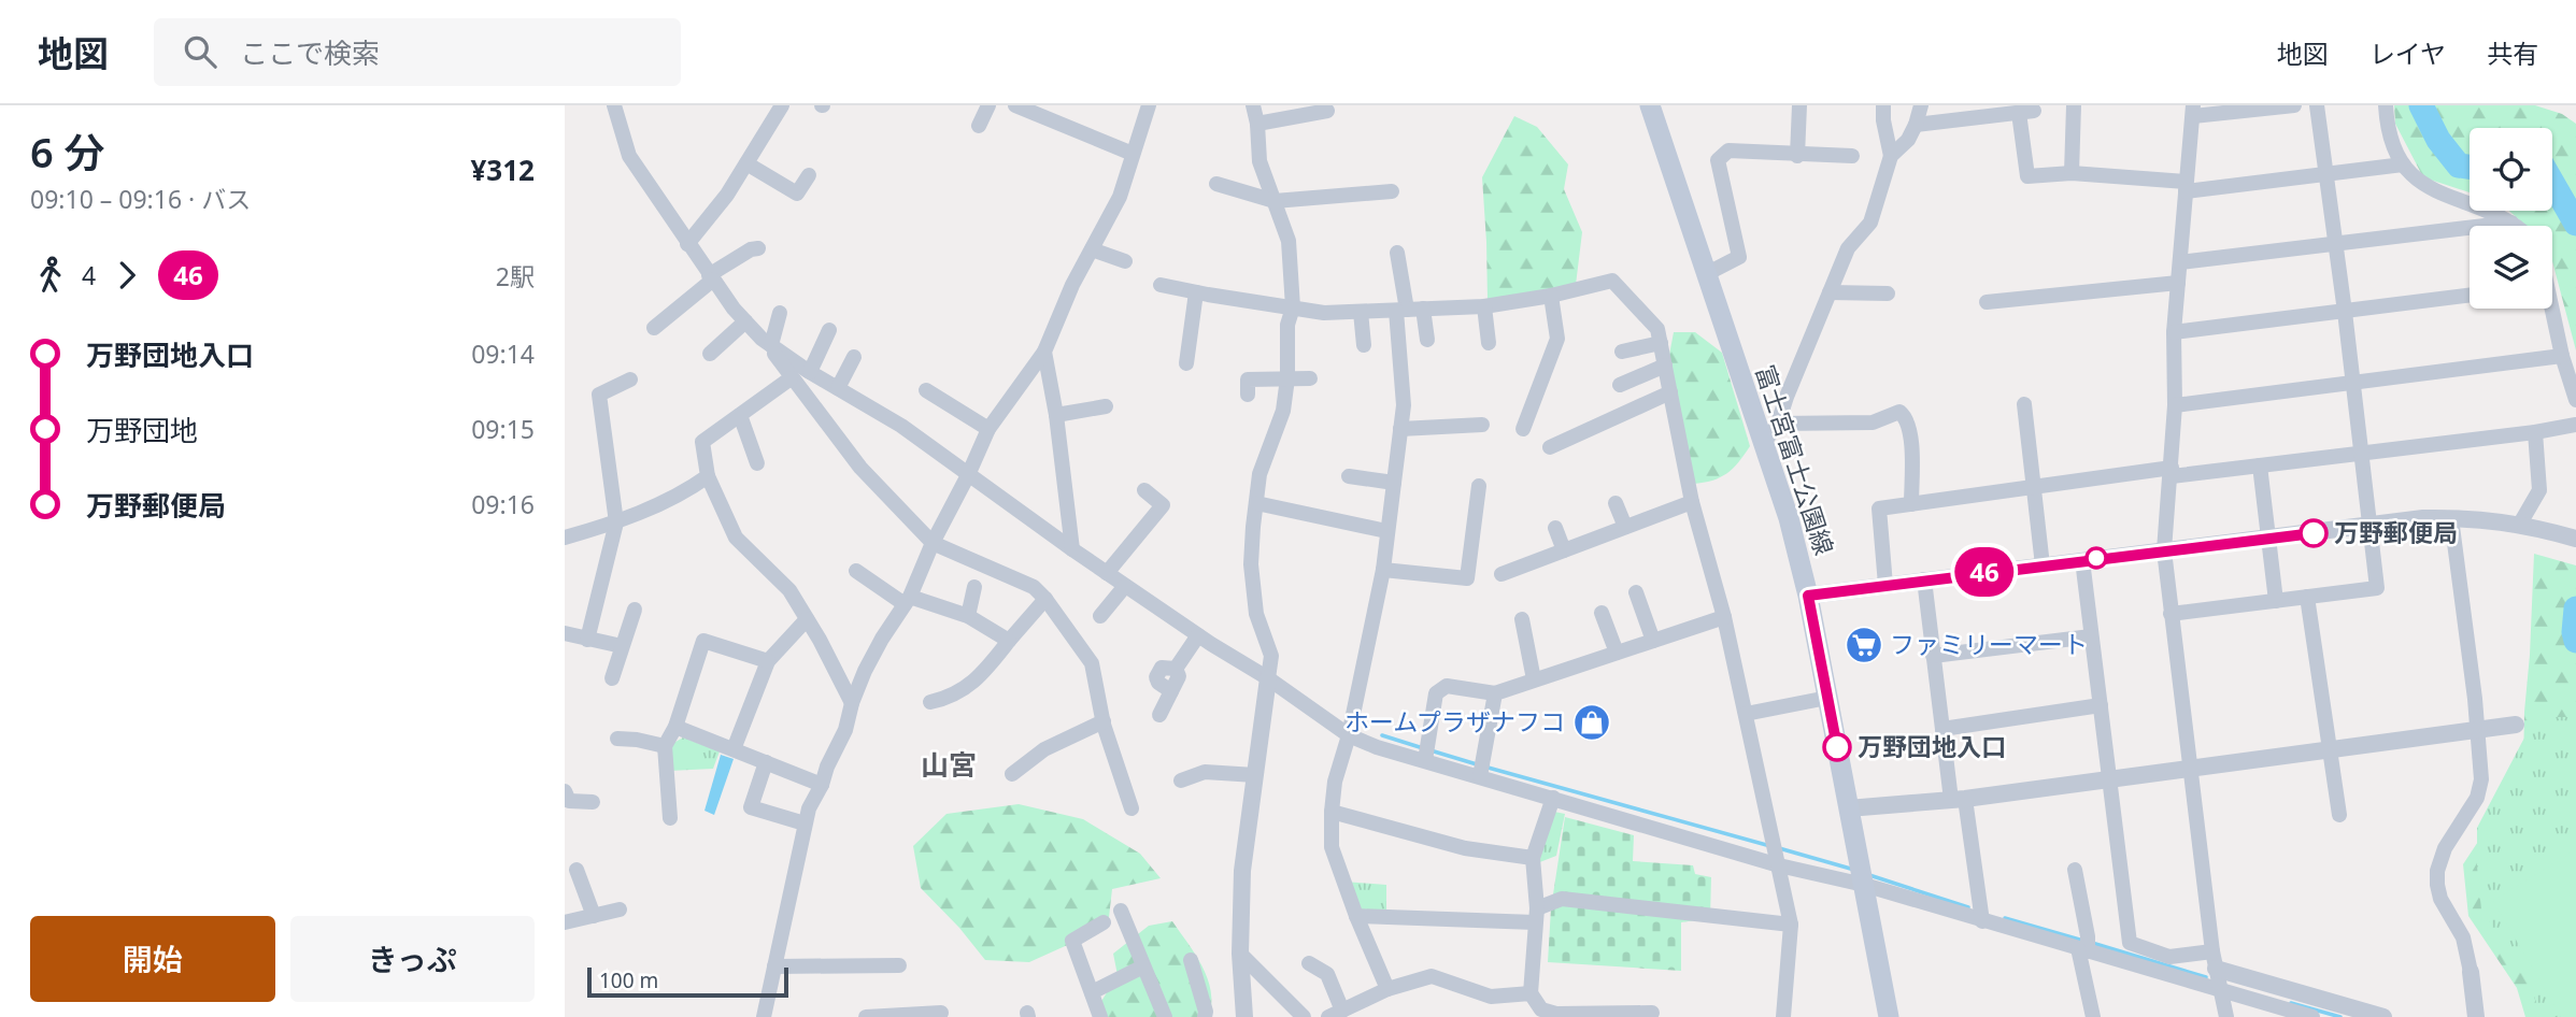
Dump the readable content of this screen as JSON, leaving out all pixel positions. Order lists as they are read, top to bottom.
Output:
{
  "streets": {
    "main road": ["富士宮富士公園線"]
  },
  "districts": ["山宮"],
  "places": {
    "other": ["万野郵便局", "万野団地入口"],
    "supermarket": ["ファミリーマート"],
    "shop": ["ホームプラザナフコ"]
  },
  "lines": ["bus line 46"],
  "scale_bar": "100 m",
  "page": {
    "header": "地図",
    "search": "ここで検索",
    "nav": ["地図", "レイヤ", "共有"],
    "heading": ["6 分", "09:10 – 09:16 · バス", "¥312"],
    "on_map": "46",
    "legs": ["4", "46", "2駅"],
    "list": [
      {
        "name": "万野団地入口",
        "value": "09:14"
      },
      {
        "name": "万野団地",
        "value": "09:15"
      },
      {
        "name": "万野郵便局",
        "value": "09:16"
      }
    ],
    "buttons": ["開始", "きっぷ"],
    "scale": "100 m"
  }
}
